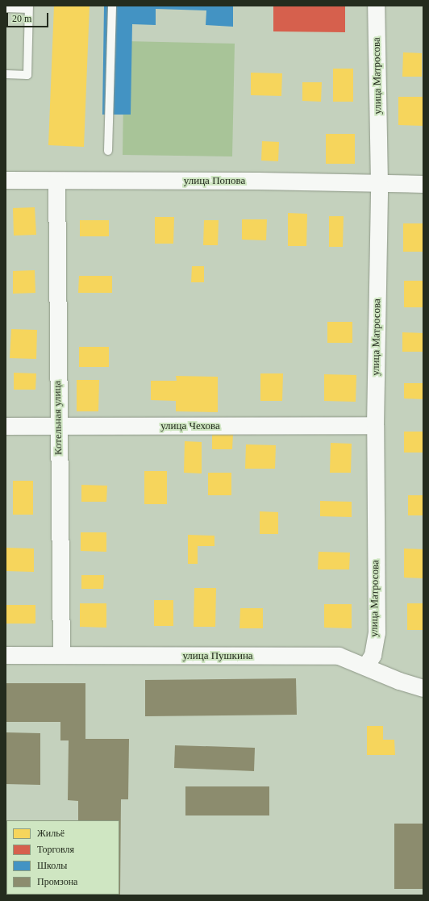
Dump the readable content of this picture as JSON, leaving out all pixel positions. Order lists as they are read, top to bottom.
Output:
{
  "streets": {
    "street": [
      "улица Матросова",
      "улица Попова",
      "Котельная улица",
      "улица Чехова",
      "улица Пушкина"
    ]
  },
  "crossings": [
    ["улица Матросова", "улица Попова"],
    ["улица Матросова", "улица Чехова"],
    ["улица Матросова", "улица Пушкина"],
    ["улица Попова", "Котельная улица"],
    ["Котельная улица", "улица Чехова"],
    ["Котельная улица", "улица Пушкина"]
  ],
  "legend": [
    "Жильё",
    "Торговля",
    "Школы",
    "Промзона"
  ],
  "scale_bar": "20 m"
}
